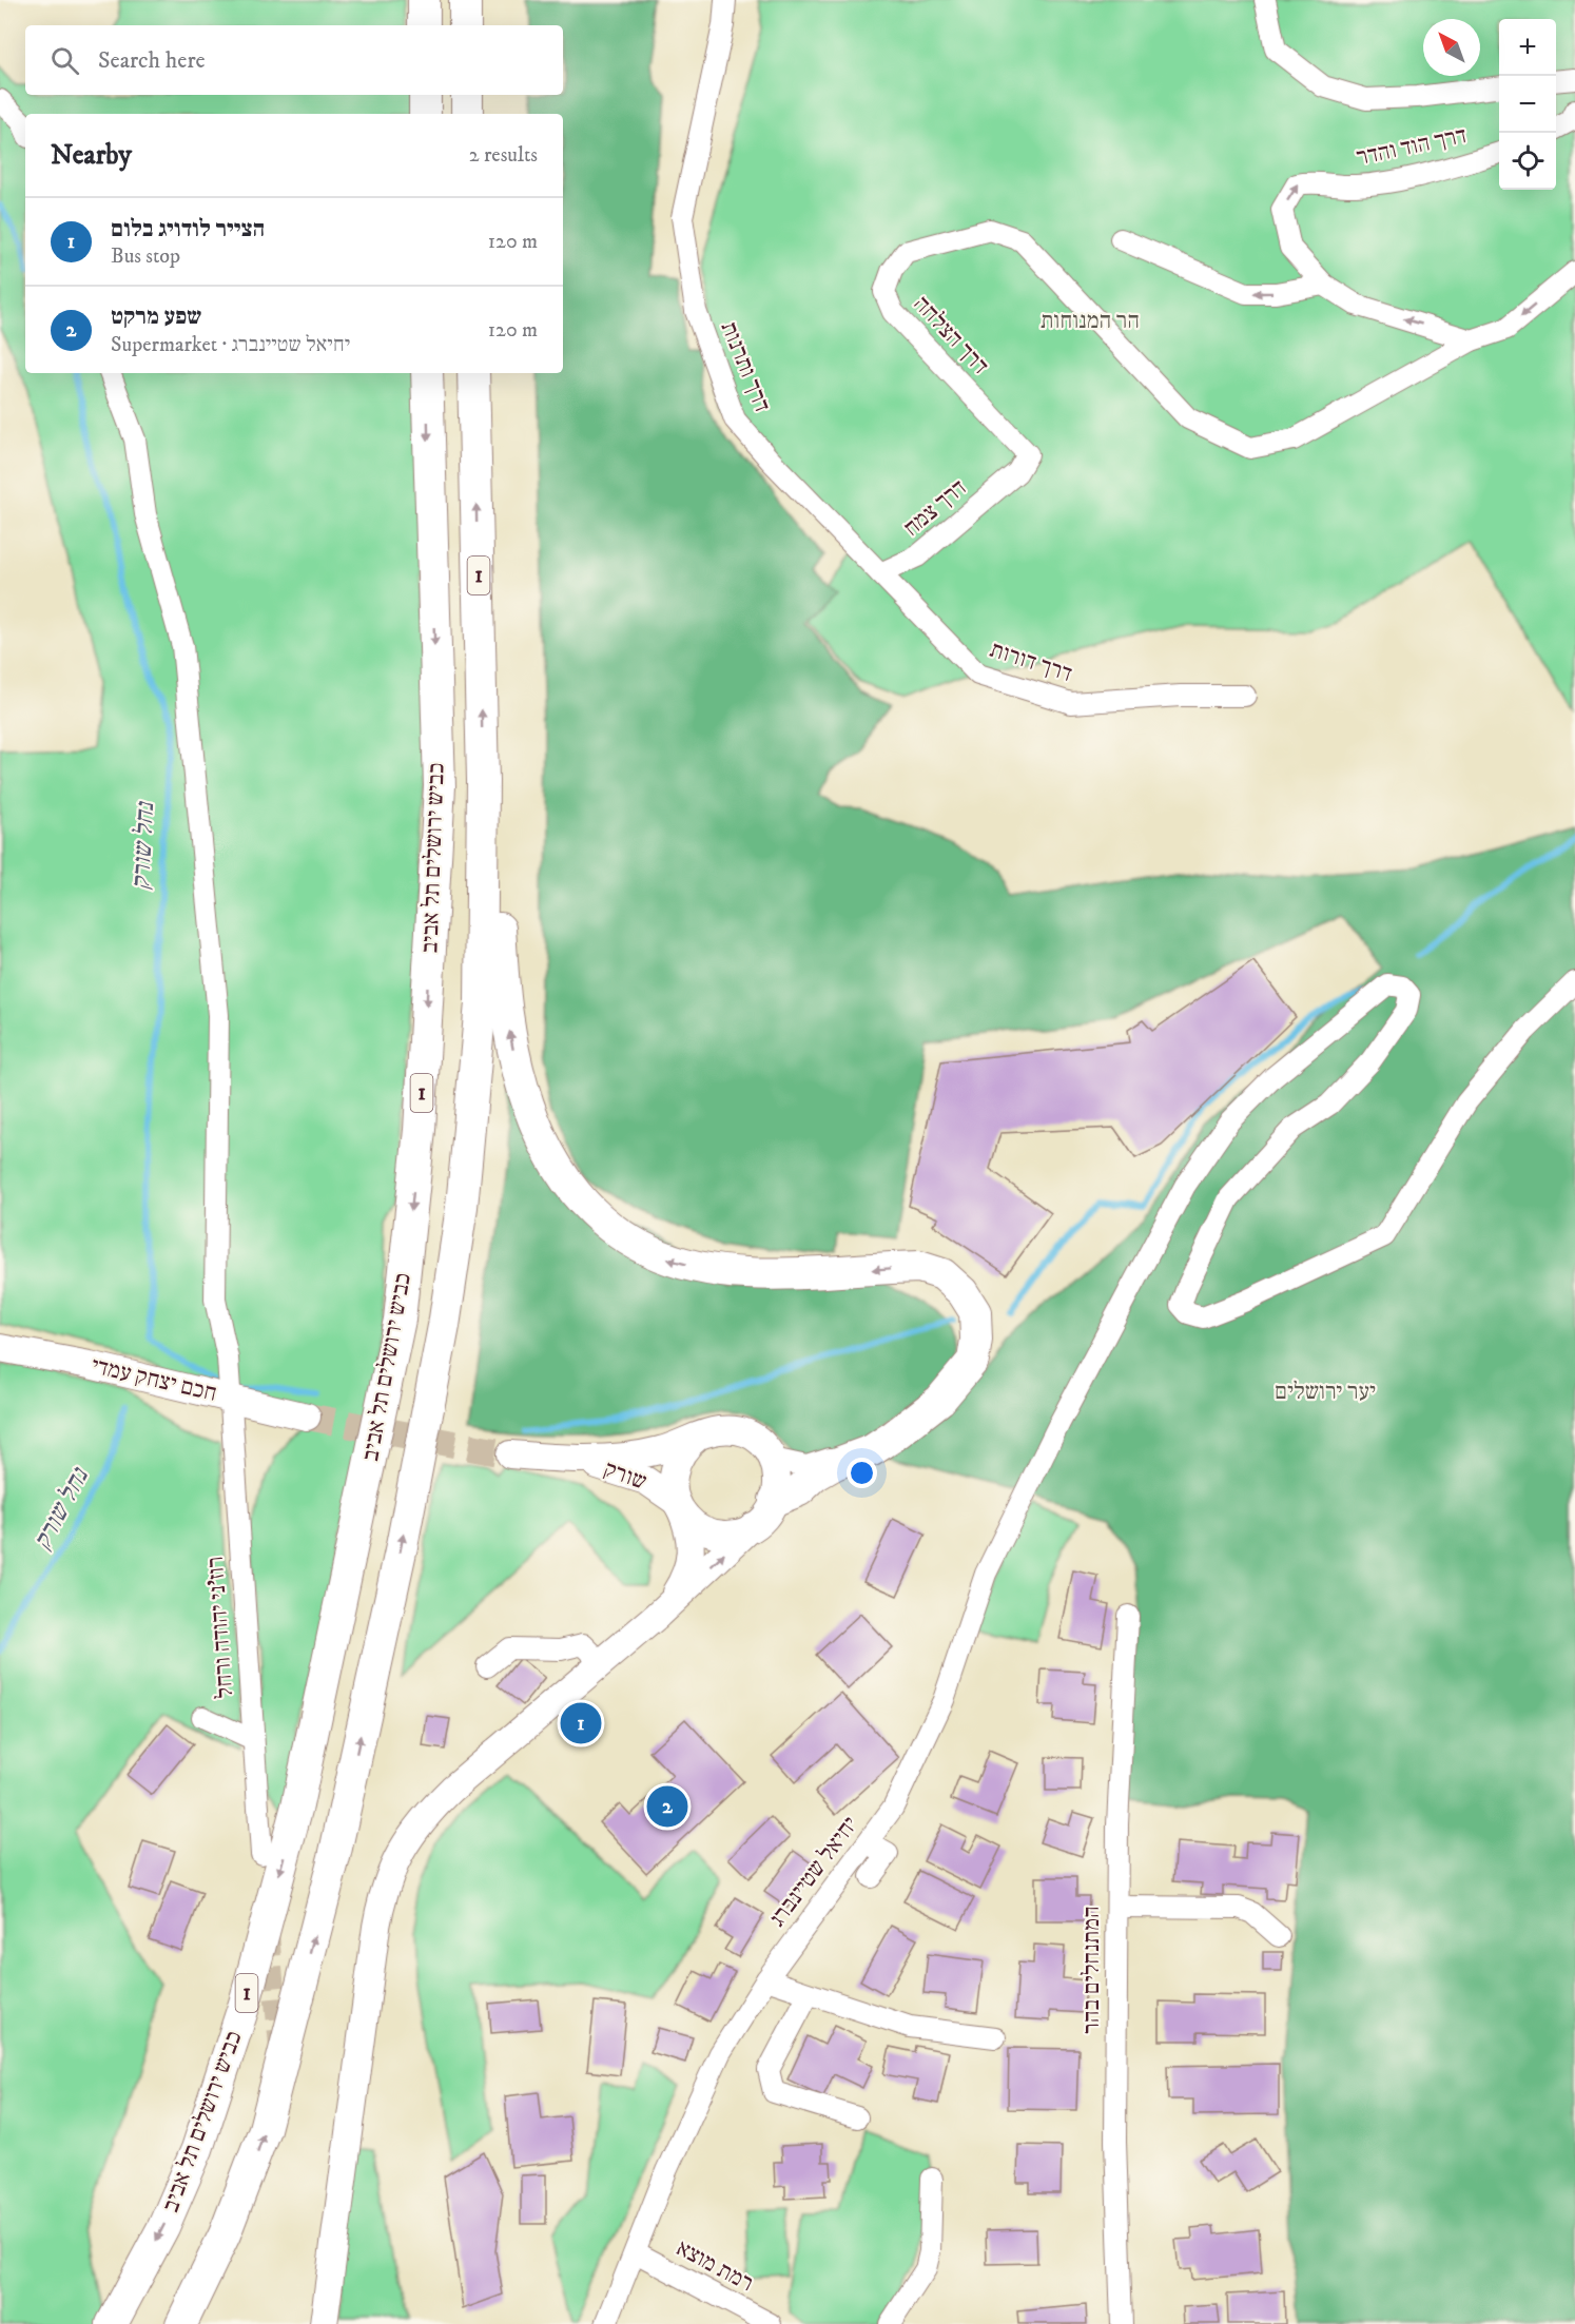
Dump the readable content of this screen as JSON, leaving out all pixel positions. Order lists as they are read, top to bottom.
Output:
{
  "streets": {
    "highway": ["1", "כביש ירושלים תל אביב"],
    "main road": ["חכם יצחק עמדי", "שורק"],
    "street": [
      "דרך הוד והדר",
      "דרך הצלחה",
      "דרך ותרנות",
      "דרך צמח",
      "דרך דורות",
      "רוז'ני יהודה ורחל",
      "יחיאל שטיינברג",
      "המתנחלים בהר",
      "רמת מוצא"
    ]
  },
  "crossings": [
    ["דרך הוד והדר", "דרך הצלחה"],
    ["דרך הצלחה", "דרך צמח"],
    ["דרך ותרנות", "דרך צמח"],
    ["דרך ותרנות", "דרך דורות"],
    ["דרך צמח", "דרך דורות"],
    ["חכם יצחק עמדי", "רוז'ני יהודה ורחל"],
    ["יחיאל שטיינברג", "רמת מוצא"]
  ],
  "water": ["נחל שורק"],
  "parks": ["הר המנוחות", "יער ירושלים"],
  "north": "top left",
  "page": {
    "map_buttons": ["+", "−"],
    "search": "Search here",
    "heading": ["Nearby", "2 results"],
    "list": [
      {
        "mark": "1",
        "name": "הצייר לודויג בלום",
        "note": "Bus stop",
        "value": "120 m"
      },
      {
        "mark": "2",
        "name": "שפע מרקט",
        "note": "Supermarket · יחיאל שטיינברג",
        "value": "120 m"
      }
    ],
    "pins": ["1", "2"]
  }
}
